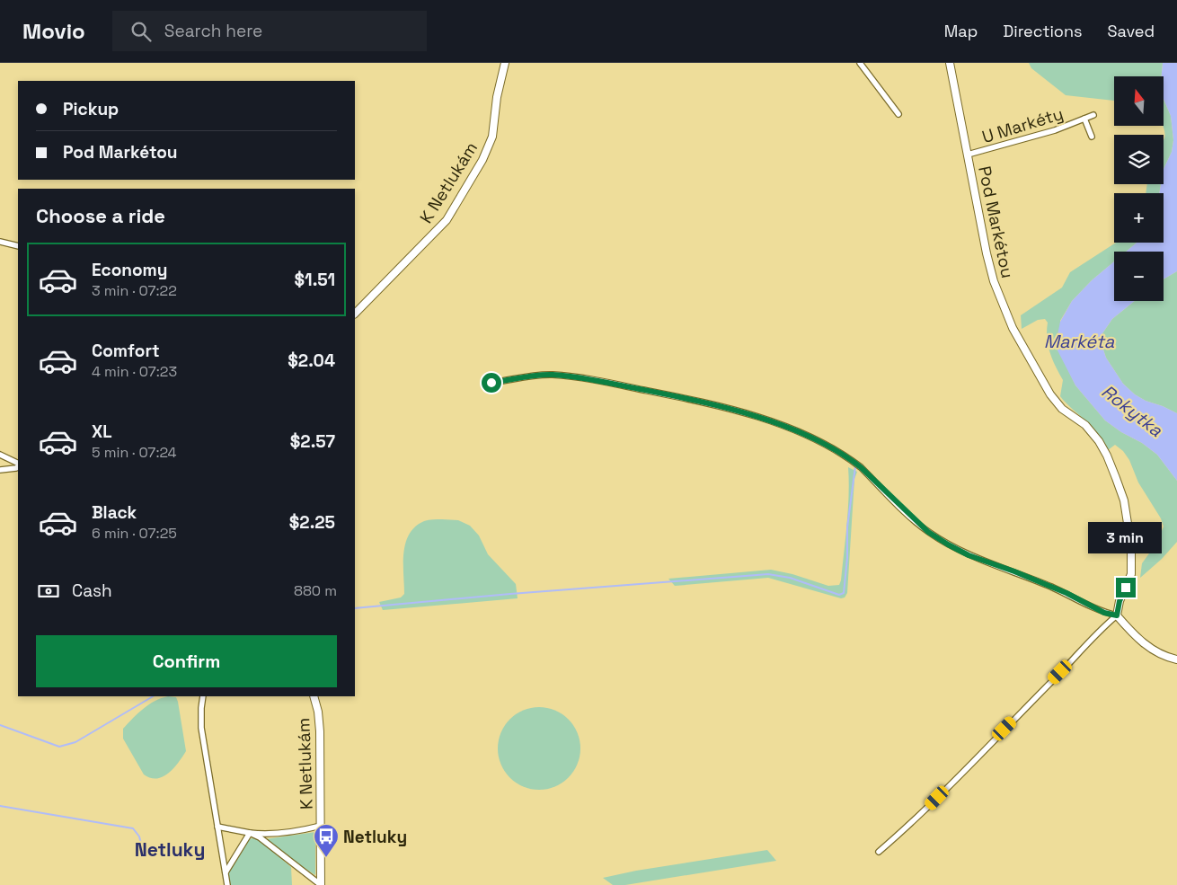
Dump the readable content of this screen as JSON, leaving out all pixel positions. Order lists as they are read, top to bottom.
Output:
{
  "streets": {
    "street": ["U Markéty", "K Netlukám", "Pod Markétou"]
  },
  "crossings": [
    ["U Markéty", "Pod Markétou"]
  ],
  "districts": ["Netluky"],
  "water": ["Markéta", "Rokytka"],
  "places": {
    "bus stop": ["Netluky"]
  },
  "north": "top",
  "page": {
    "header": "Movio",
    "search": "Search here",
    "nav": ["Map", "Directions", "Saved"],
    "map_buttons": ["+", "−"],
    "banner": ["Pickup", "Pod Markétou"],
    "heading": "Choose a ride",
    "list": [
      {
        "name": "Economy",
        "note": "3 min · 07:22",
        "value": "$1.51"
      },
      {
        "name": "Comfort",
        "note": "4 min · 07:23",
        "value": "$2.04"
      },
      {
        "name": "XL",
        "note": "5 min · 07:24",
        "value": "$2.57"
      },
      {
        "name": "Black",
        "note": "6 min · 07:25",
        "value": "$2.25"
      }
    ],
    "bubble": "3 min",
    "pay": ["Cash", "880 m"],
    "buttons": "Confirm"
  }
}
